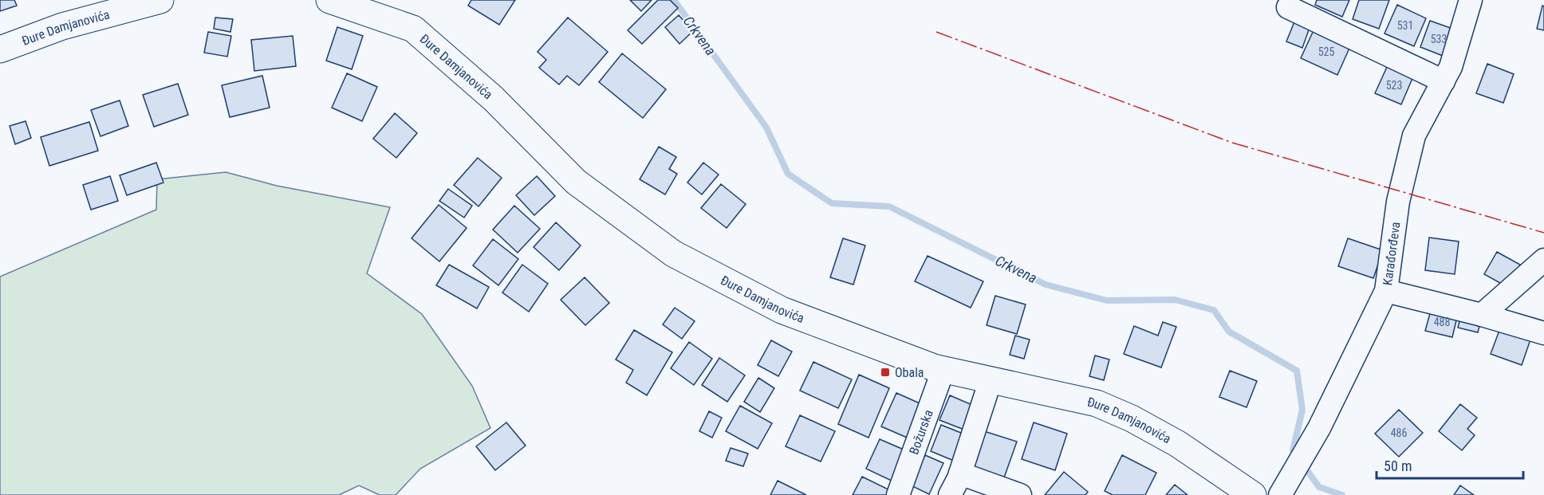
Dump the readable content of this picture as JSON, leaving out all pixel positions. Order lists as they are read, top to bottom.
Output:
{
  "streets": {
    "main road": ["Đure Damjanovića"],
    "street": ["Karađorđeva", "Božurska"]
  },
  "crossings": [
    ["Đure Damjanovića", "Božurska"]
  ],
  "water": ["Crkvena"],
  "places": {
    "transit": ["Obala"]
  },
  "house_numbers": [
    "531",
    "533",
    "525",
    "523",
    "488",
    "486"
  ],
  "scale_bar": "50 m"
}
